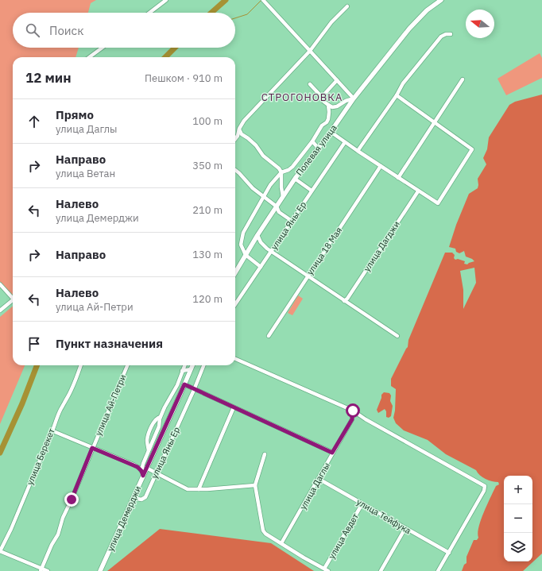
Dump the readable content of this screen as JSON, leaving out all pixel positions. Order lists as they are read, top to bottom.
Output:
{
  "streets": {
    "main road": ["Полевая улица", "улица Демерджи"],
    "street": [
      "улица Яны Ер",
      "улица Дагджи",
      "улица 18 Мая",
      "улица Ай-Петри",
      "улица Берекет",
      "улица Даглы",
      "улица Тейфука",
      "улица Авдет"
    ]
  },
  "crossings": [
    ["улица Яны Ер", "улица Демерджи"],
    ["улица Даглы", "улица Тейфука"],
    ["улица Тейфука", "улица Авдет"]
  ],
  "districts": ["СТРОГОНОВКА"],
  "north": "left",
  "page": {
    "search": "Поиск",
    "heading": ["12 мин", "Пешком · 910 m"],
    "list": [
      ["Прямо", "улица Даглы", "100 m"],
      ["Направо", "улица Ветан", "350 m"],
      ["Налево", "улица Демерджи", "210 m"],
      ["Направо", "130 m"],
      ["Налево", "улица Ай-Петри", "120 m"],
      "Пункт назначения"
    ],
    "map_buttons": ["+", "−"]
  }
}
